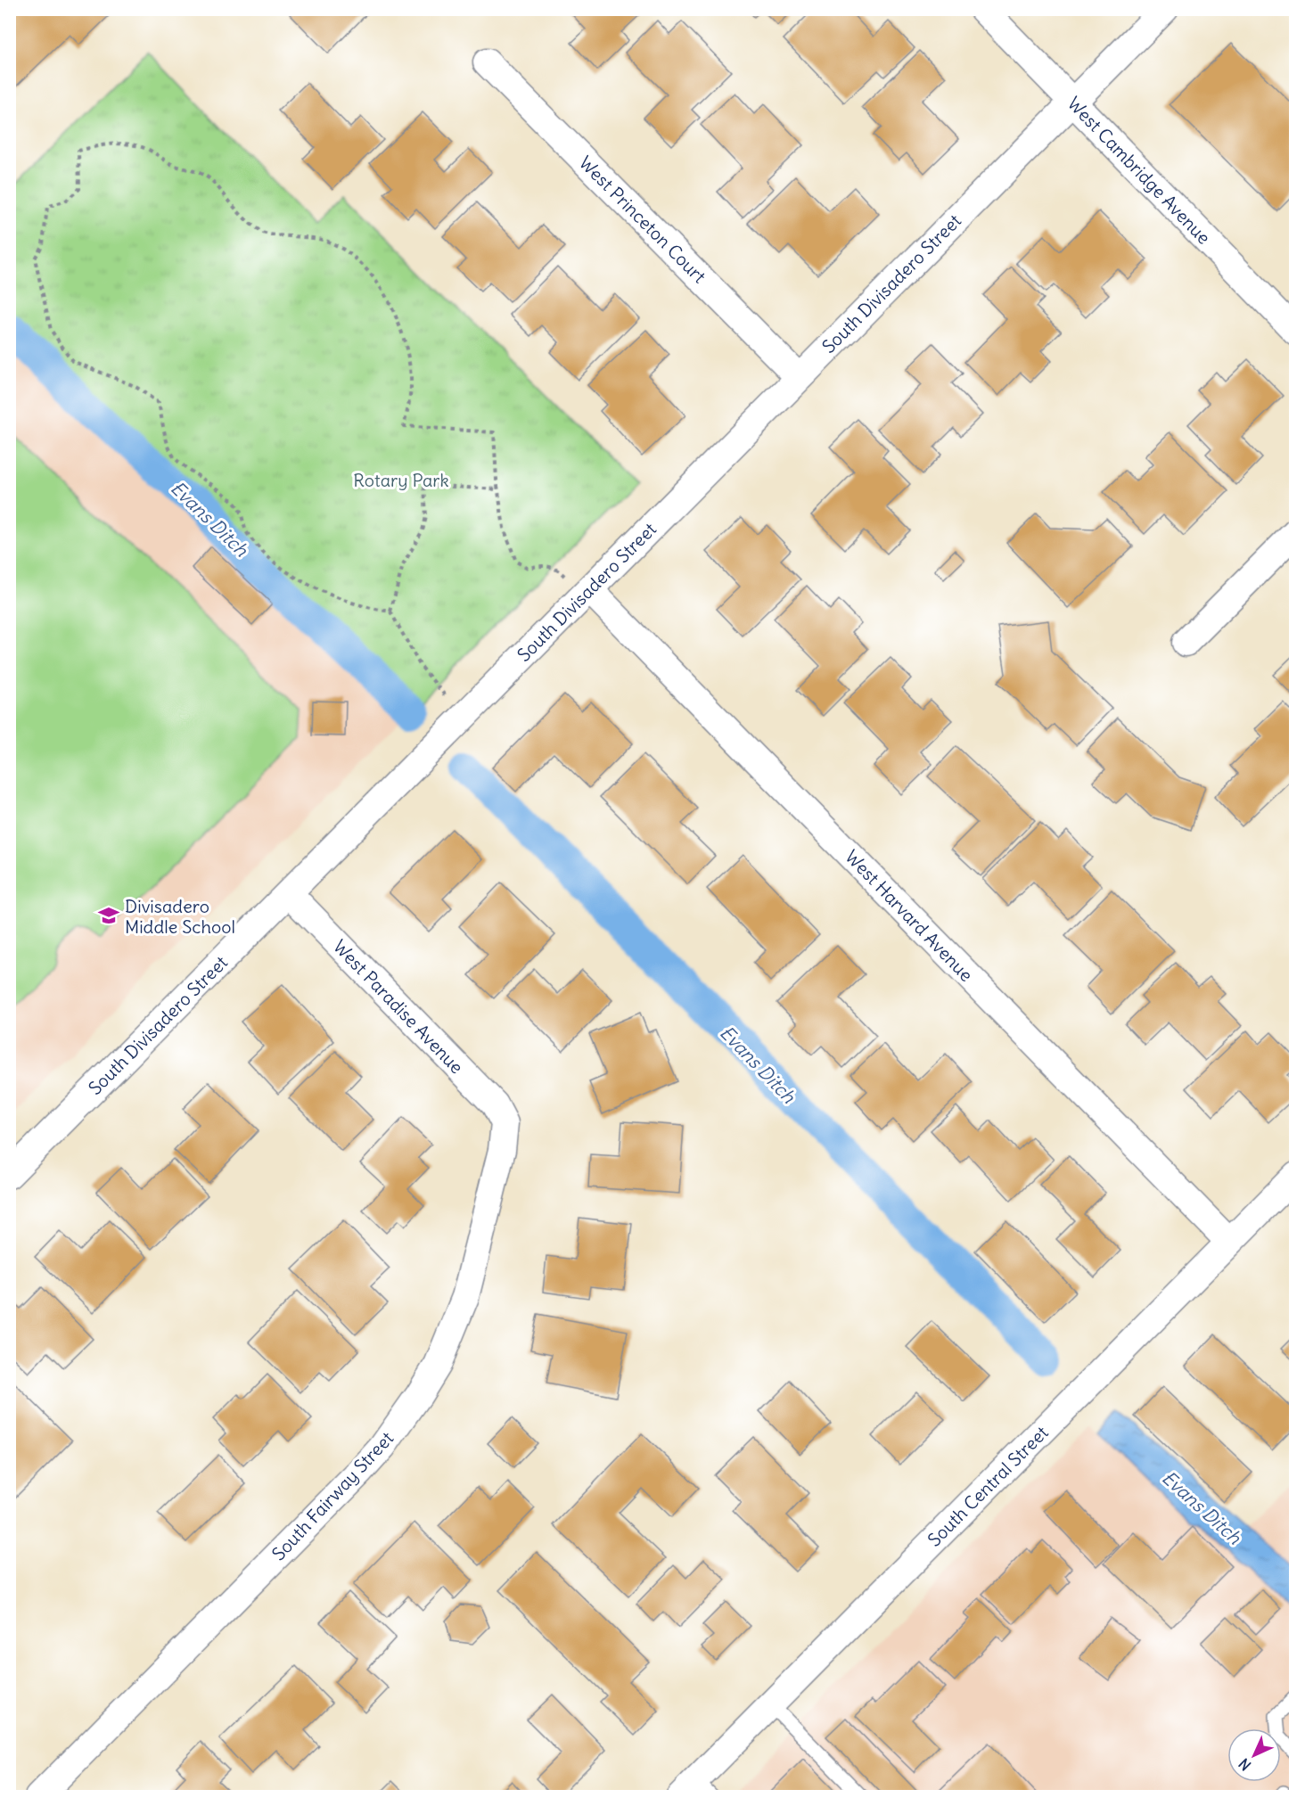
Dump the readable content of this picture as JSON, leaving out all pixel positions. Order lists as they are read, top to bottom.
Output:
{
  "streets": {
    "street": [
      "West Cambridge Avenue",
      "West Princeton Court",
      "South Divisadero Street",
      "West Harvard Avenue",
      "West Paradise Avenue",
      "South Central Street",
      "South Fairway Street"
    ]
  },
  "crossings": [
    ["West Cambridge Avenue", "South Divisadero Street"],
    ["West Princeton Court", "South Divisadero Street"],
    ["South Divisadero Street", "West Harvard Avenue"],
    ["South Divisadero Street", "West Paradise Avenue"],
    ["West Harvard Avenue", "South Central Street"],
    ["West Paradise Avenue", "South Fairway Street"]
  ],
  "water": ["Evans Ditch"],
  "parks": ["Rotary Park"],
  "places": {
    "school or university": ["Divisadero Middle School"]
  },
  "north": "bottom left"
}
